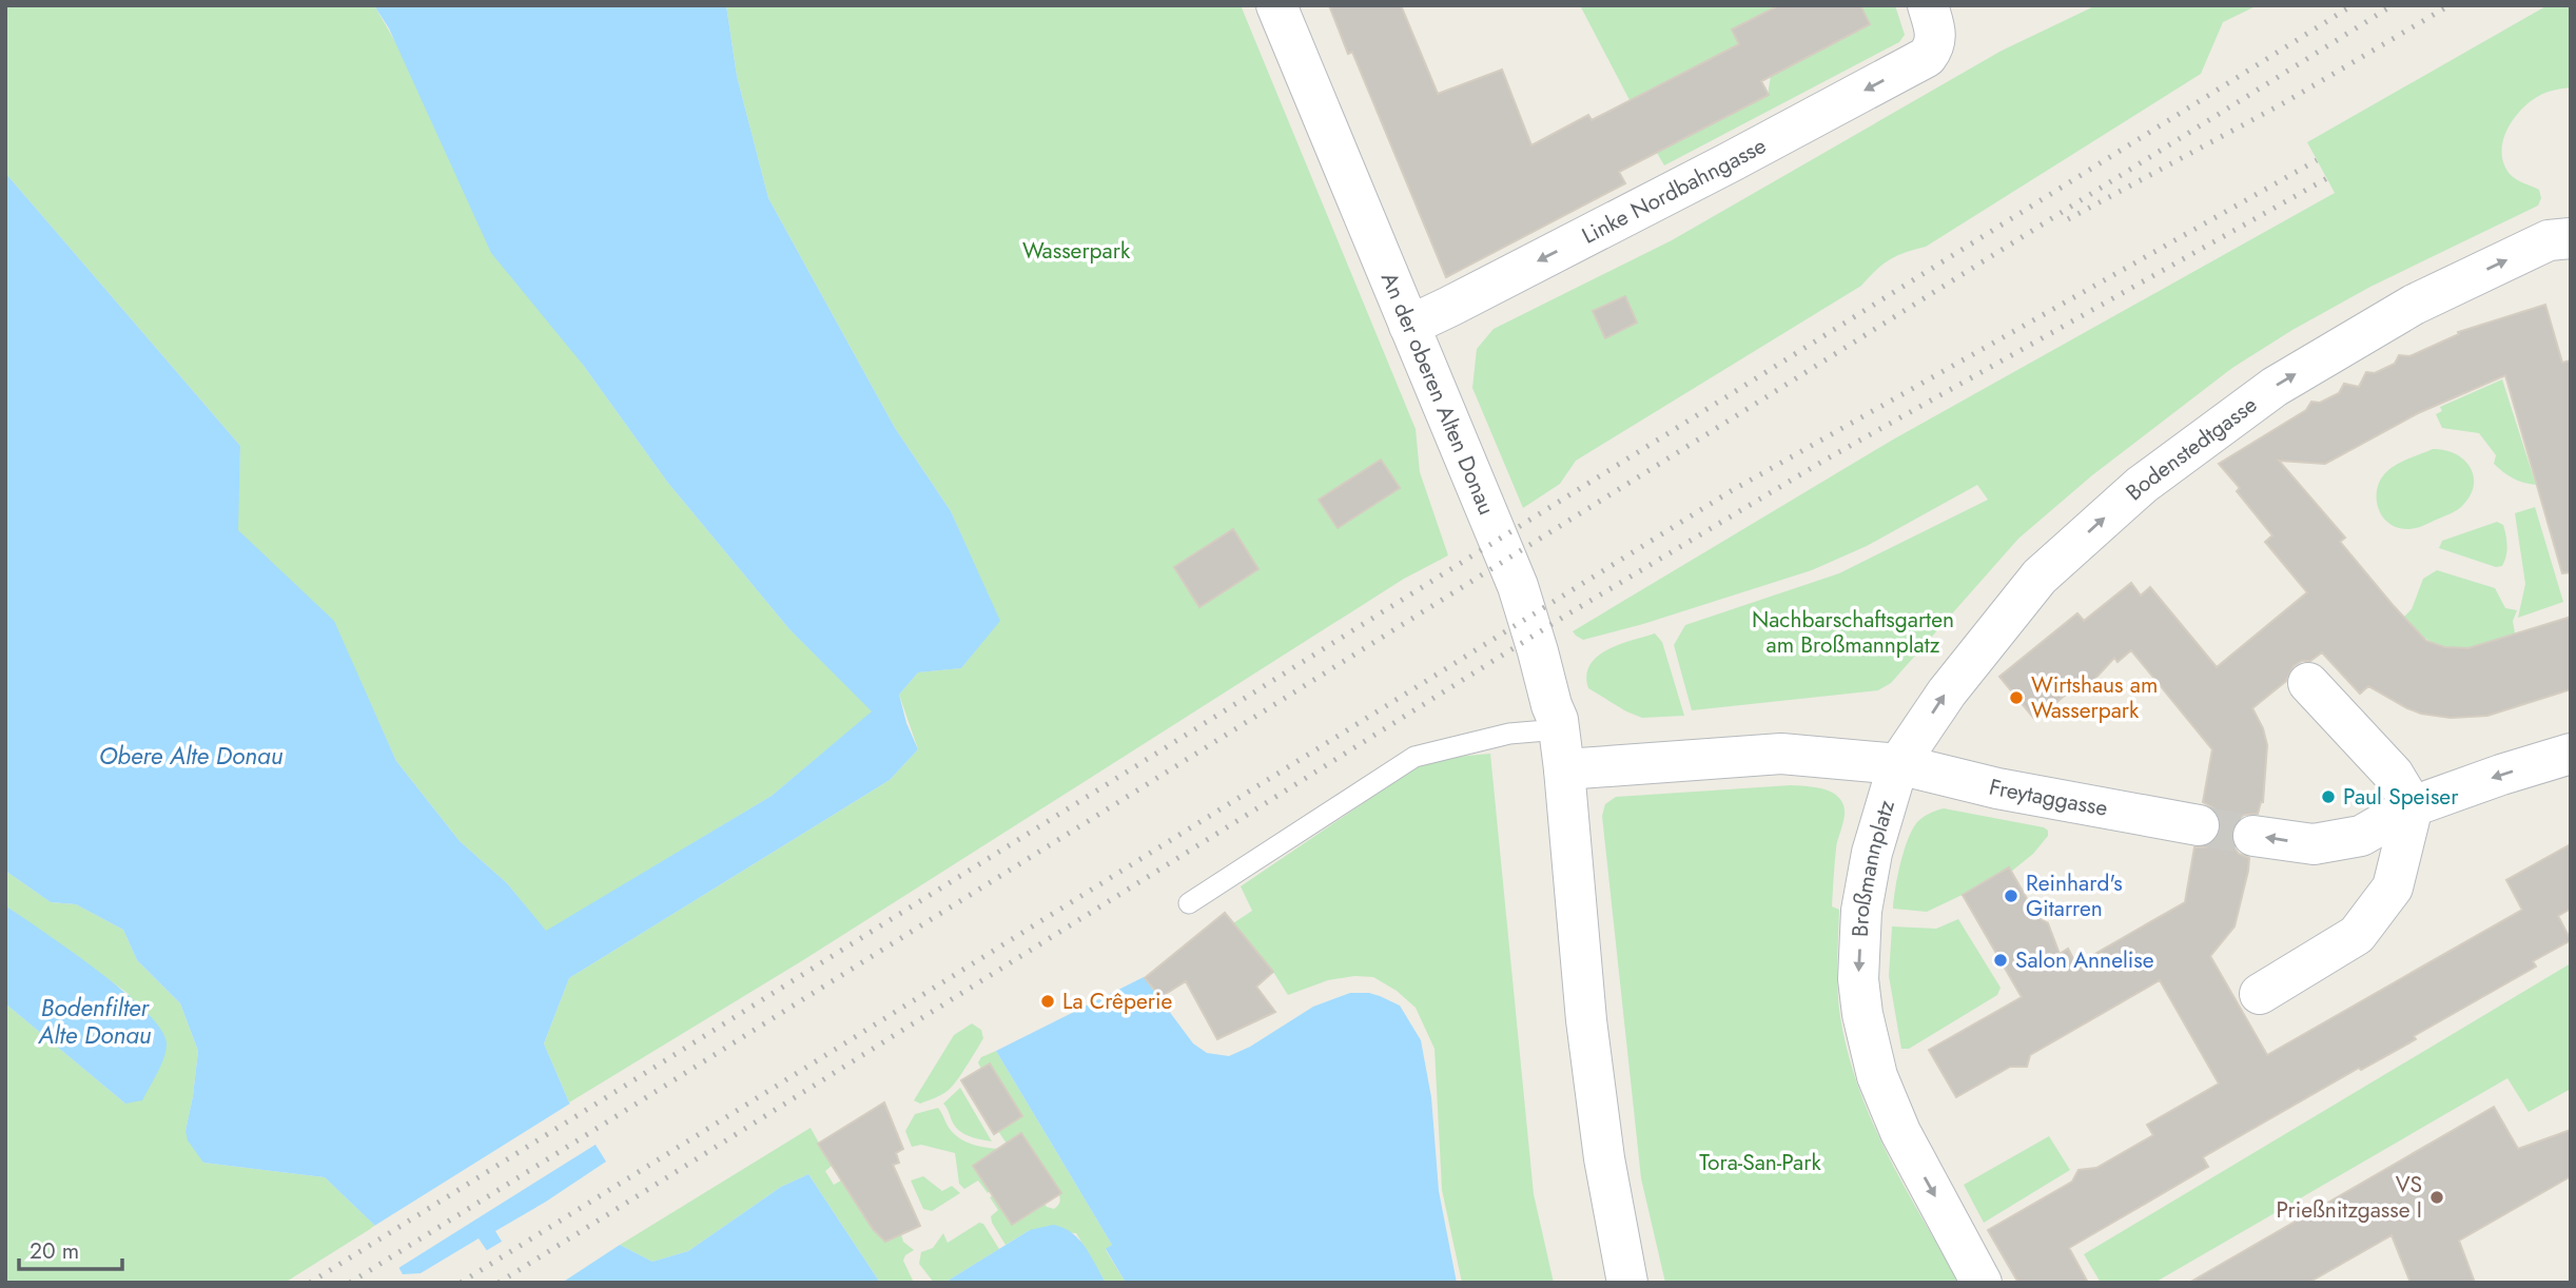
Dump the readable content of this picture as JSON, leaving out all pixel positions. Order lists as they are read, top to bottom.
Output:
{
  "streets": {
    "street": [
      "Linke Nordbahngasse",
      "An der oberen Alten Donau",
      "Bodenstedtgasse",
      "Freytaggasse",
      "Broßmannplatz"
    ]
  },
  "crossings": [
    ["Linke Nordbahngasse", "An der oberen Alten Donau"],
    ["Bodenstedtgasse", "Freytaggasse"],
    ["Bodenstedtgasse", "Broßmannplatz"],
    ["Freytaggasse", "Broßmannplatz"]
  ],
  "one_way": ["Linke Nordbahngasse", "Bodenstedtgasse"],
  "water": ["Obere Alte Donau", "Bodenfilter Alte Donau"],
  "parks": ["Wasserpark", "Nachbarschaftsgarten am Broßmannplatz", "Tora-San-Park"],
  "places": [
    "Wirtshaus am Wasserpark",
    "Paul Speiser",
    "Reinhard's Gitarren",
    "Salon Annelise",
    "La Crêperie",
    "VS Prießnitzgasse I"
  ],
  "scale_bar": "20 m"
}
